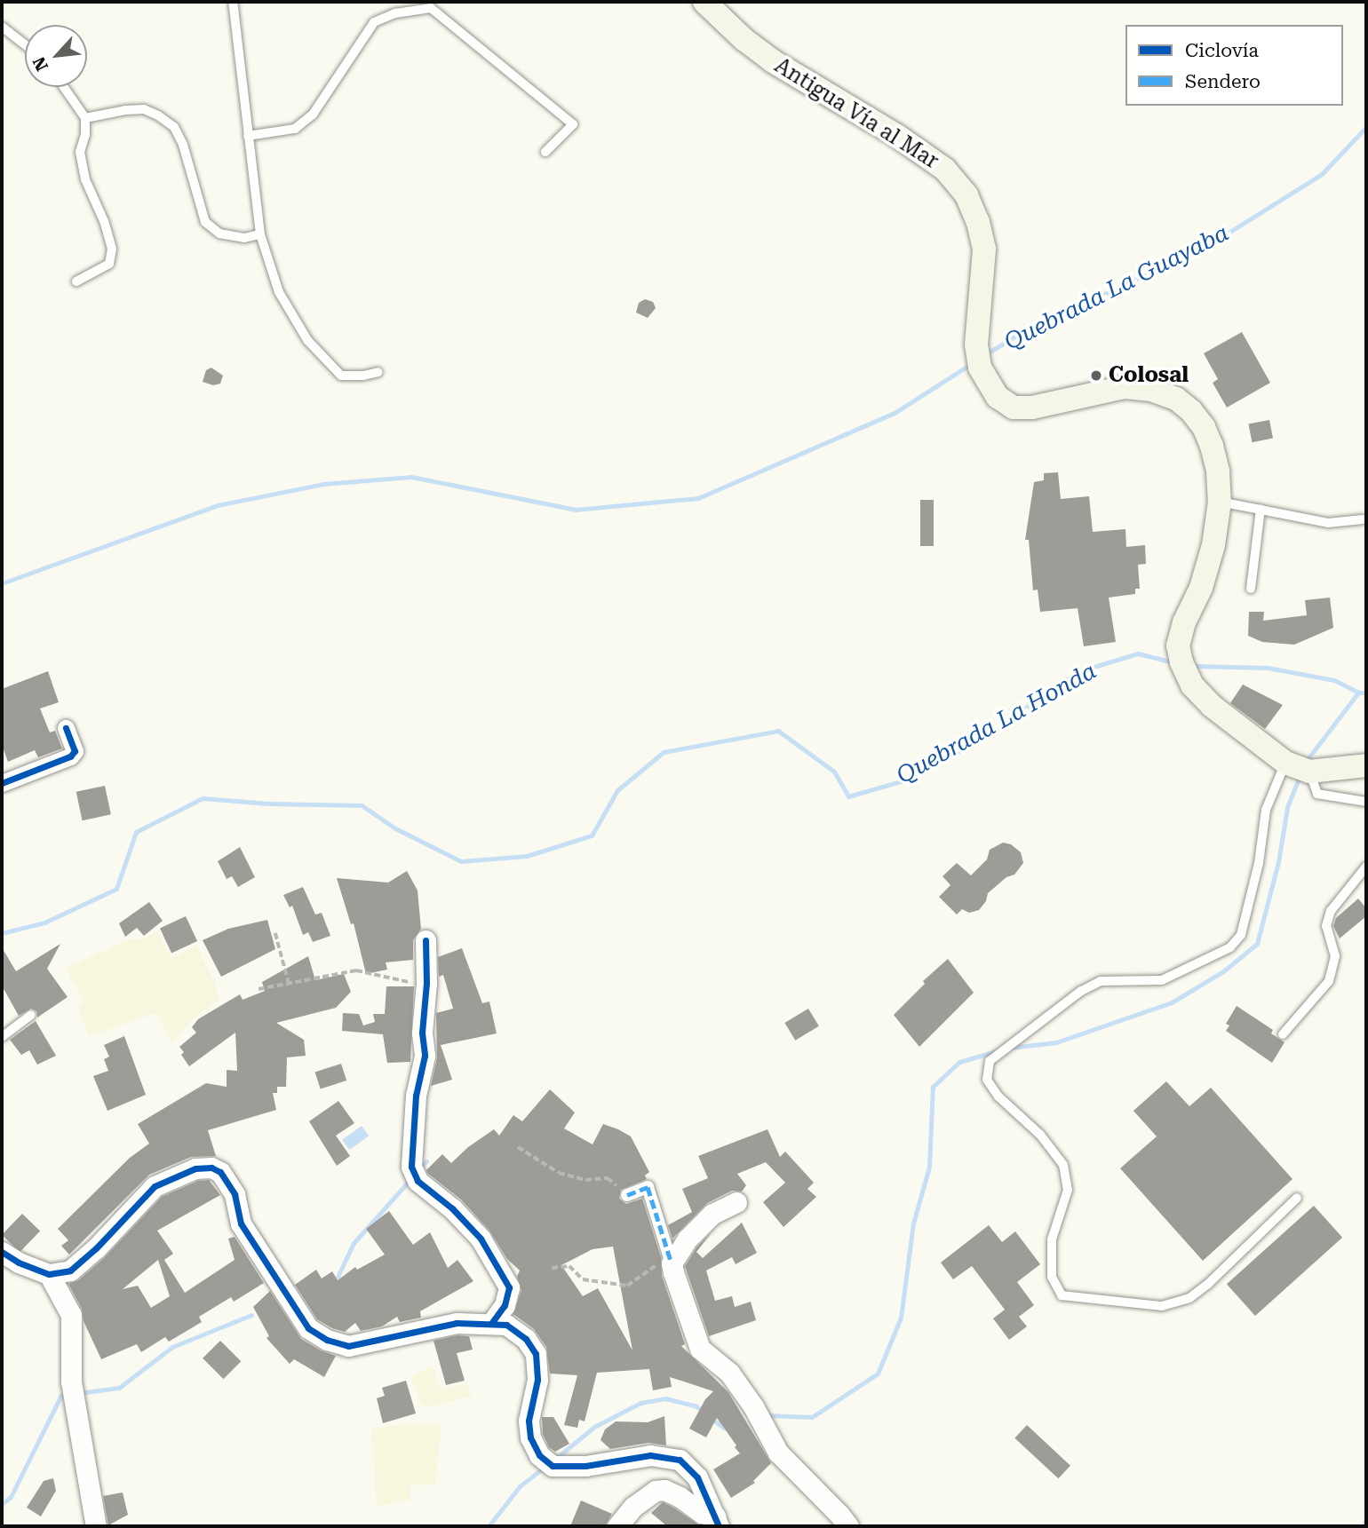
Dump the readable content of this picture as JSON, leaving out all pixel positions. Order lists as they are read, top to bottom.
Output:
{
  "streets": {
    "main road": ["Antigua Vía al Mar"]
  },
  "water": ["Quebrada La Guayaba", "Quebrada La Honda"],
  "places": ["Colosal"],
  "legend": ["Ciclovía", "Sendero"],
  "north": "bottom left"
}
